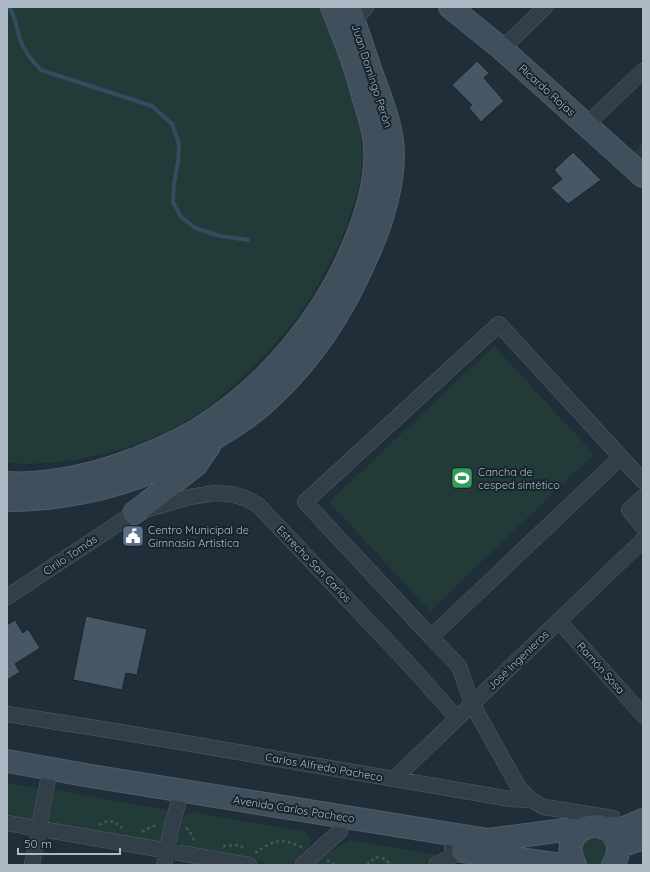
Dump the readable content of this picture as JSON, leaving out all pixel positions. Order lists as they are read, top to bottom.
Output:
{
  "streets": {
    "main road": ["Juan Domingo Perón", "Ricardo Rojas", "Avenida Carlos Pacheco"],
    "street": [
      "Cirilo Tomás",
      "Estrecho San Carlos",
      "José Ingenieros",
      "Ramón Sosa",
      "Carlos Alfredo Pacheco"
    ]
  },
  "crossings": [
    ["Cirilo Tomás", "Estrecho San Carlos"],
    ["Estrecho San Carlos", "José Ingenieros"],
    ["José Ingenieros", "Ramón Sosa"],
    ["José Ingenieros", "Carlos Alfredo Pacheco"],
    ["Carlos Alfredo Pacheco", "Avenida Carlos Pacheco"]
  ],
  "places": {
    "sports": ["Cancha de cesped sintético"],
    "public building": ["Centro Municipal de Gimnasia Artistica"]
  },
  "scale_bar": "50 m"
}
